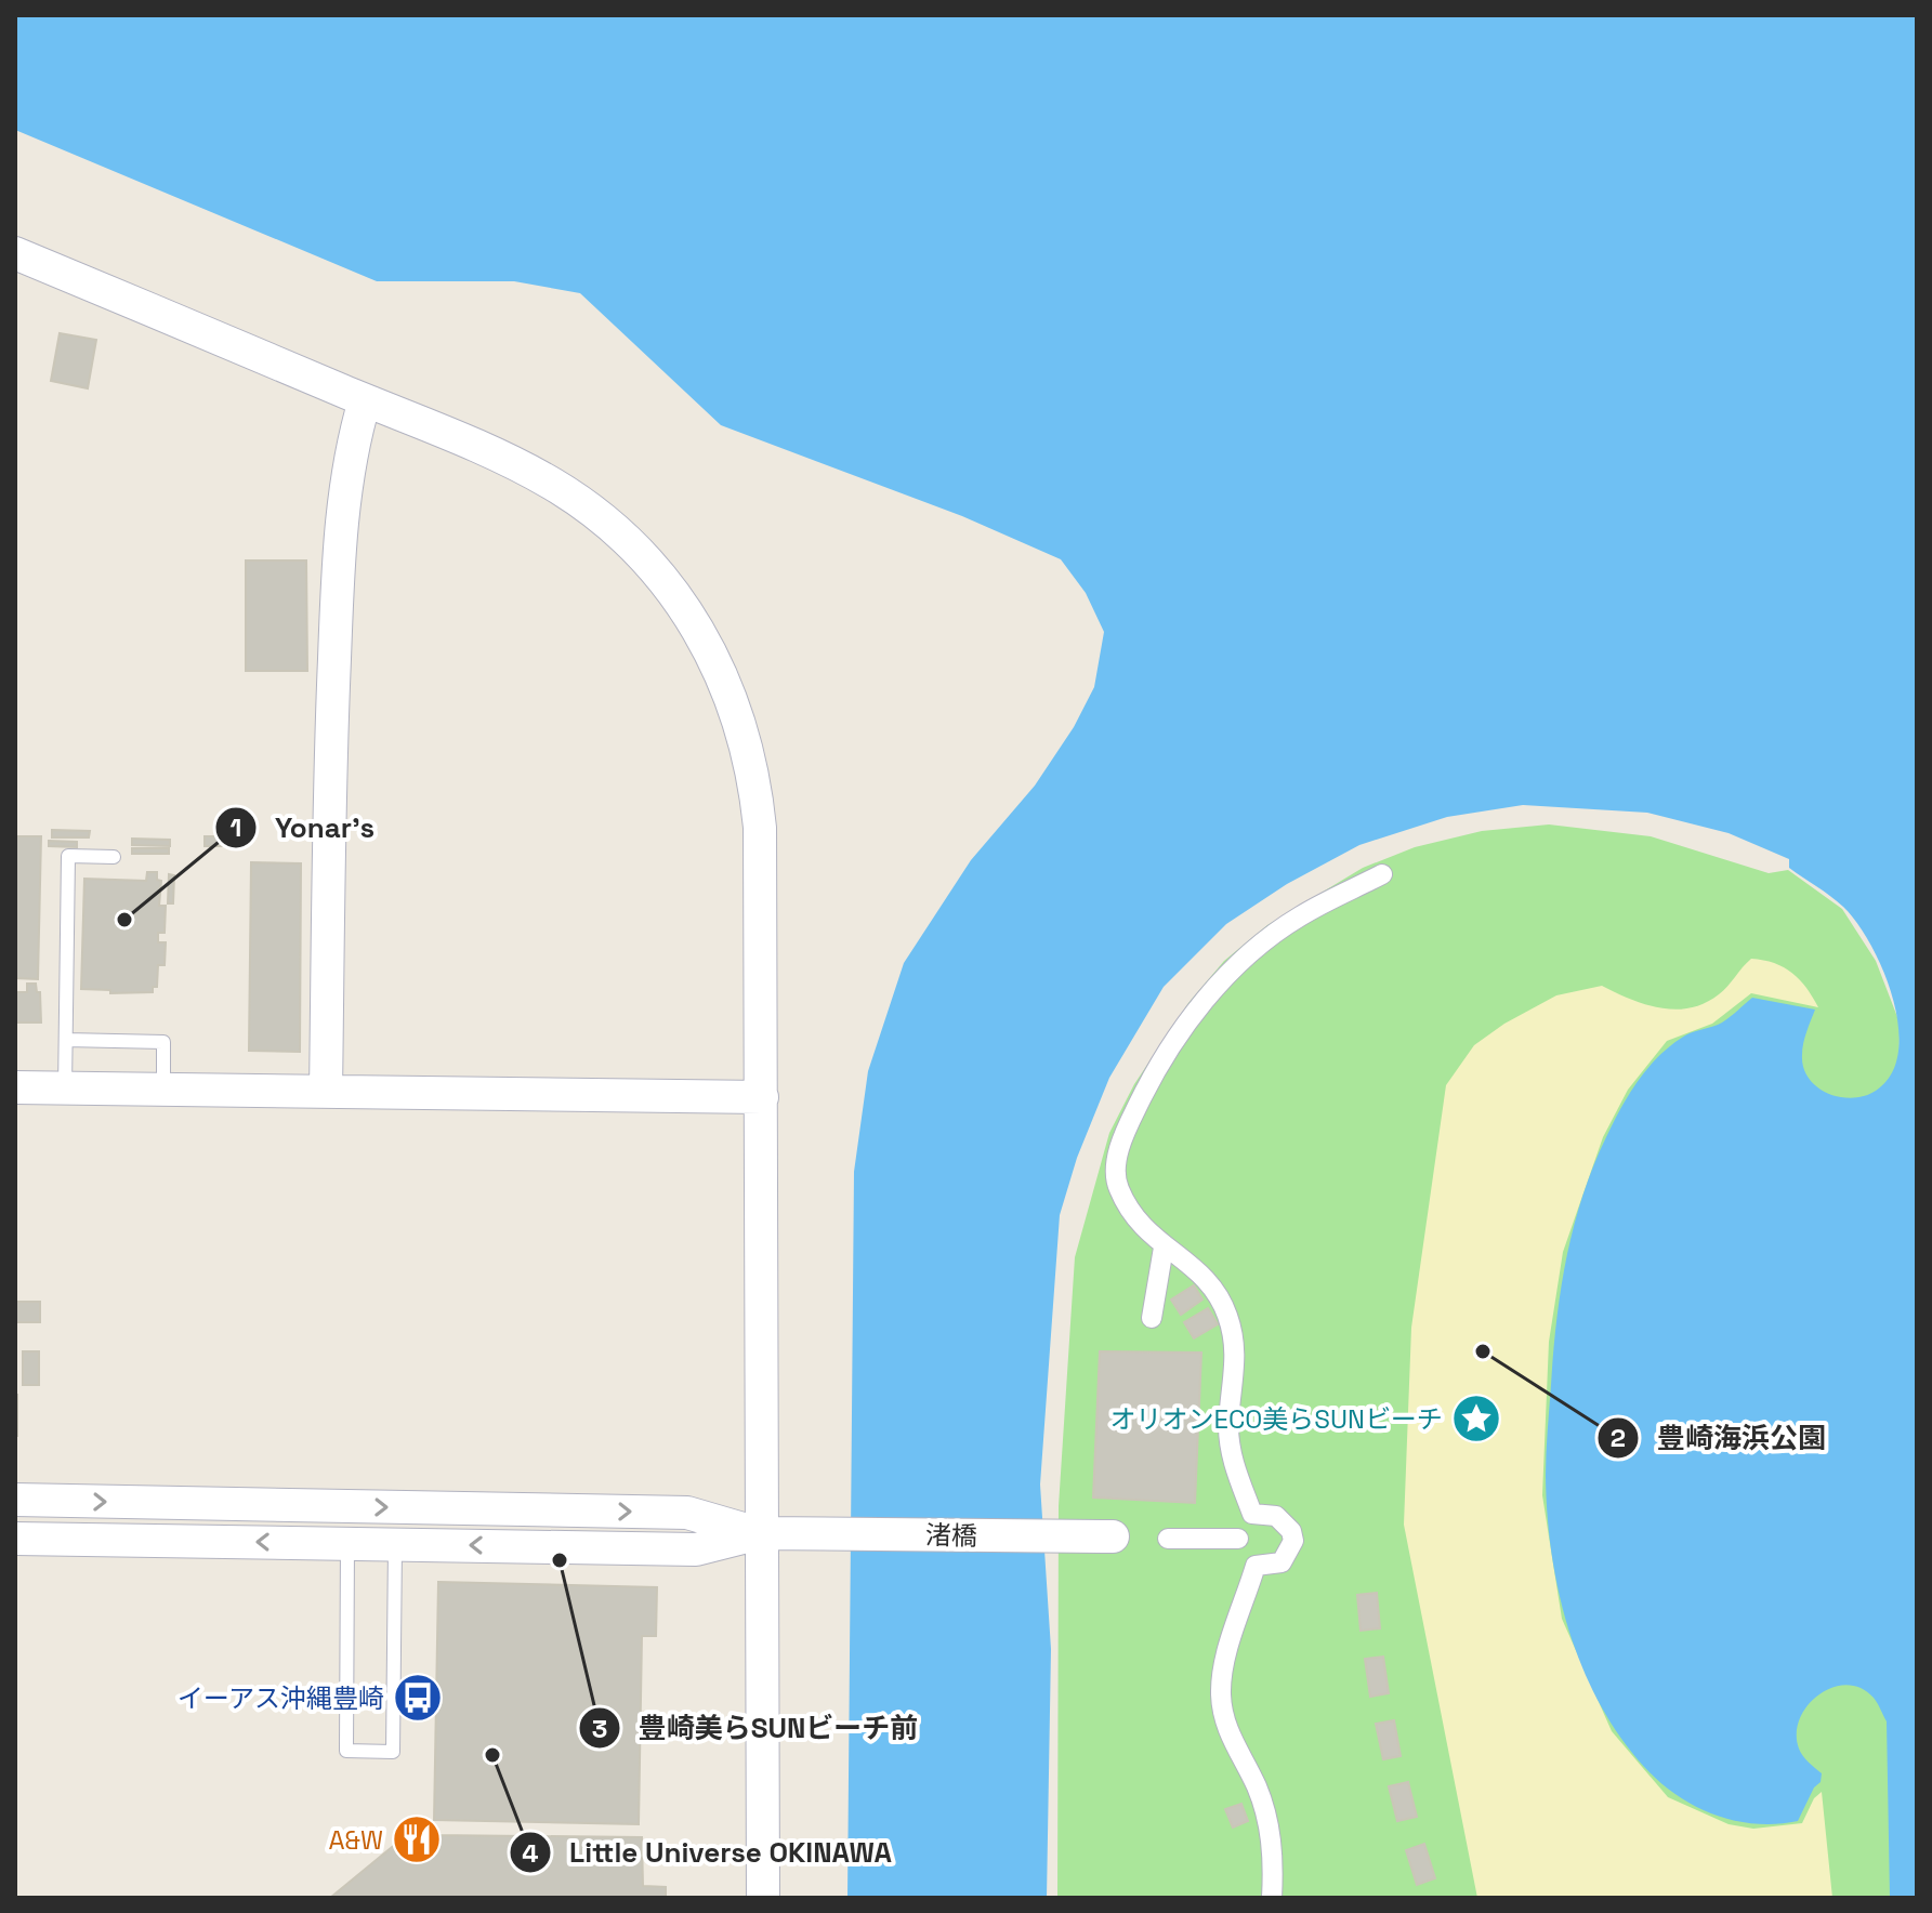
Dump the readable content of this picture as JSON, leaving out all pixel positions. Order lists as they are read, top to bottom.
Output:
{
  "streets": {
    "street": ["渚橋"]
  },
  "places": {
    "other": [
      "Yonar's",
      "豊崎海浜公園",
      "豊崎美らSUNビーチ前",
      "Little Universe OKINAWA"
    ],
    "place": ["オリオンECO美らSUNビーチ"],
    "bus stop": ["イーアス沖縄豊崎"],
    "restaurant": ["A&W"]
  }
}
